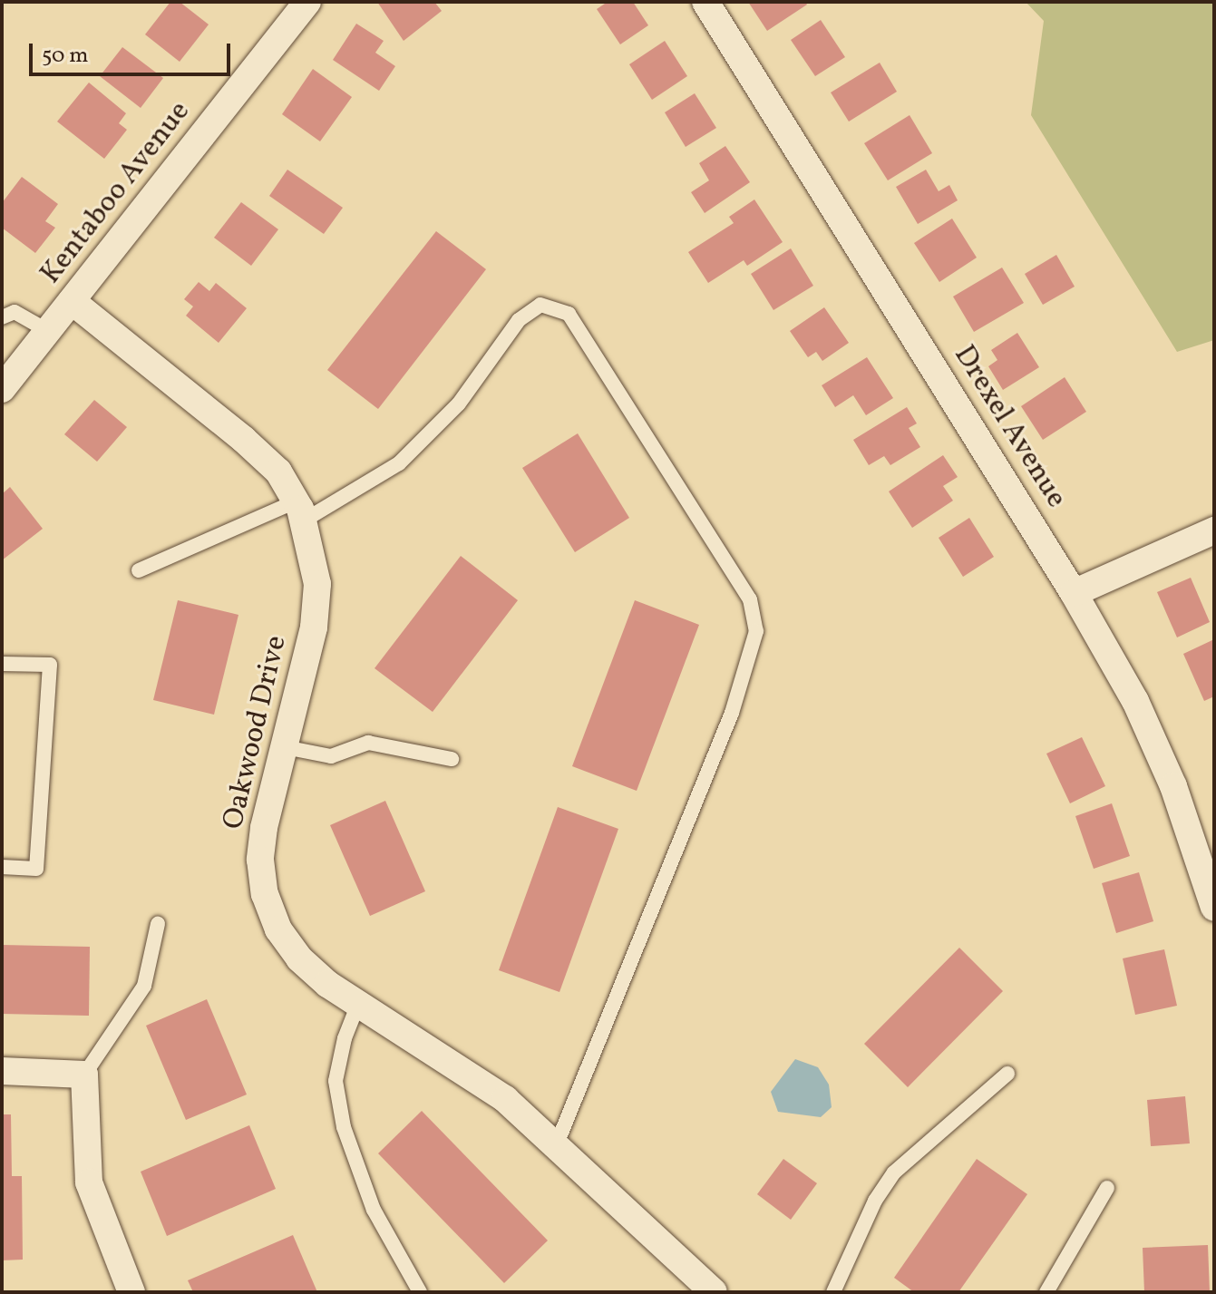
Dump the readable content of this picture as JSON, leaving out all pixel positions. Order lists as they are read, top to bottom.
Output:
{
  "streets": {
    "street": ["Kentaboo Avenue", "Drexel Avenue", "Oakwood Drive"]
  },
  "crossings": [
    ["Kentaboo Avenue", "Oakwood Drive"]
  ],
  "scale_bar": "50 m"
}
